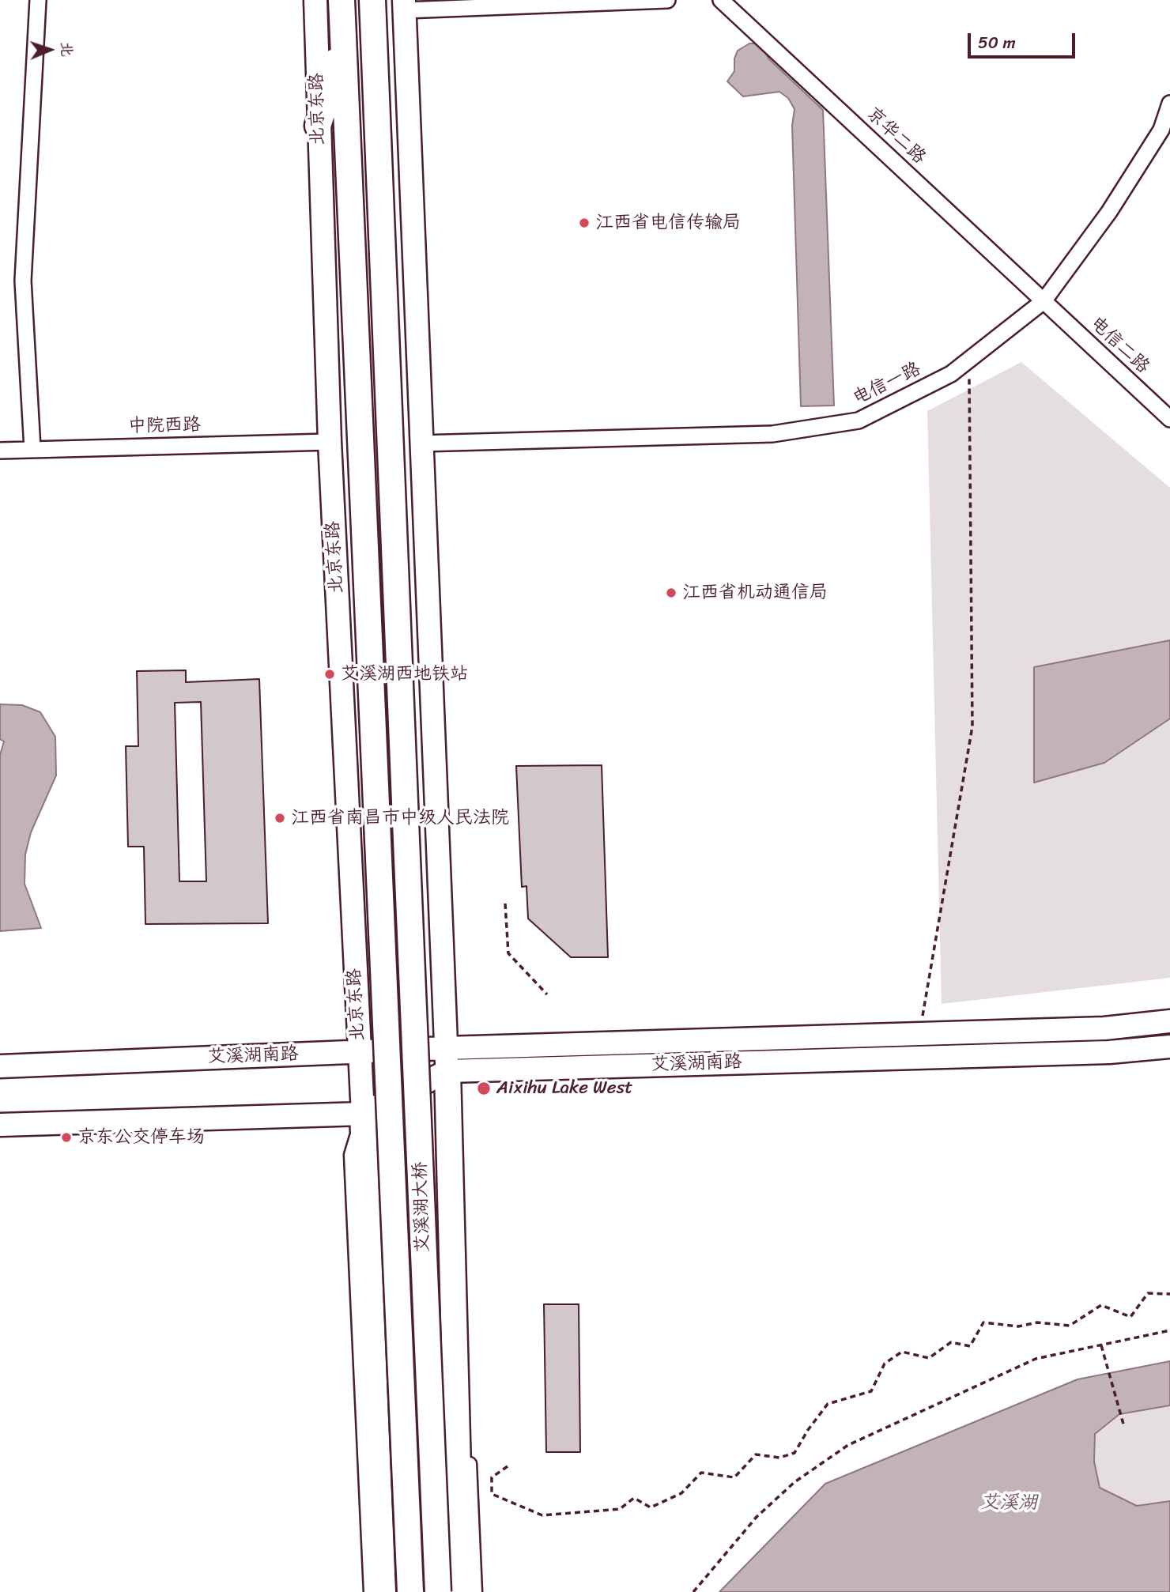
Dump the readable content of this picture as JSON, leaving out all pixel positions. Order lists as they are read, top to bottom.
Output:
{
  "streets": {
    "main road": ["北京东路", "艾溪湖南路", "艾溪湖大桥"],
    "street": [
      "京华二路",
      "电信二路",
      "电信一路",
      "中院西路"
    ]
  },
  "crossings": [
    ["北京东路", "中院西路"],
    ["北京东路", "艾溪湖南路"],
    ["北京东路", "艾溪湖大桥"],
    ["京华二路", "电信二路"],
    ["京华二路", "电信一路"],
    ["电信二路", "电信一路"]
  ],
  "water": ["艾溪湖"],
  "places": [
    "江西省电信传输局",
    "江西省机动通信局",
    "艾溪湖西地铁站",
    "江西省南昌市中级人民法院",
    "Aixihu Lake West",
    "京东公交停车场"
  ],
  "scale_bar": "50 m",
  "north": "right"
}
